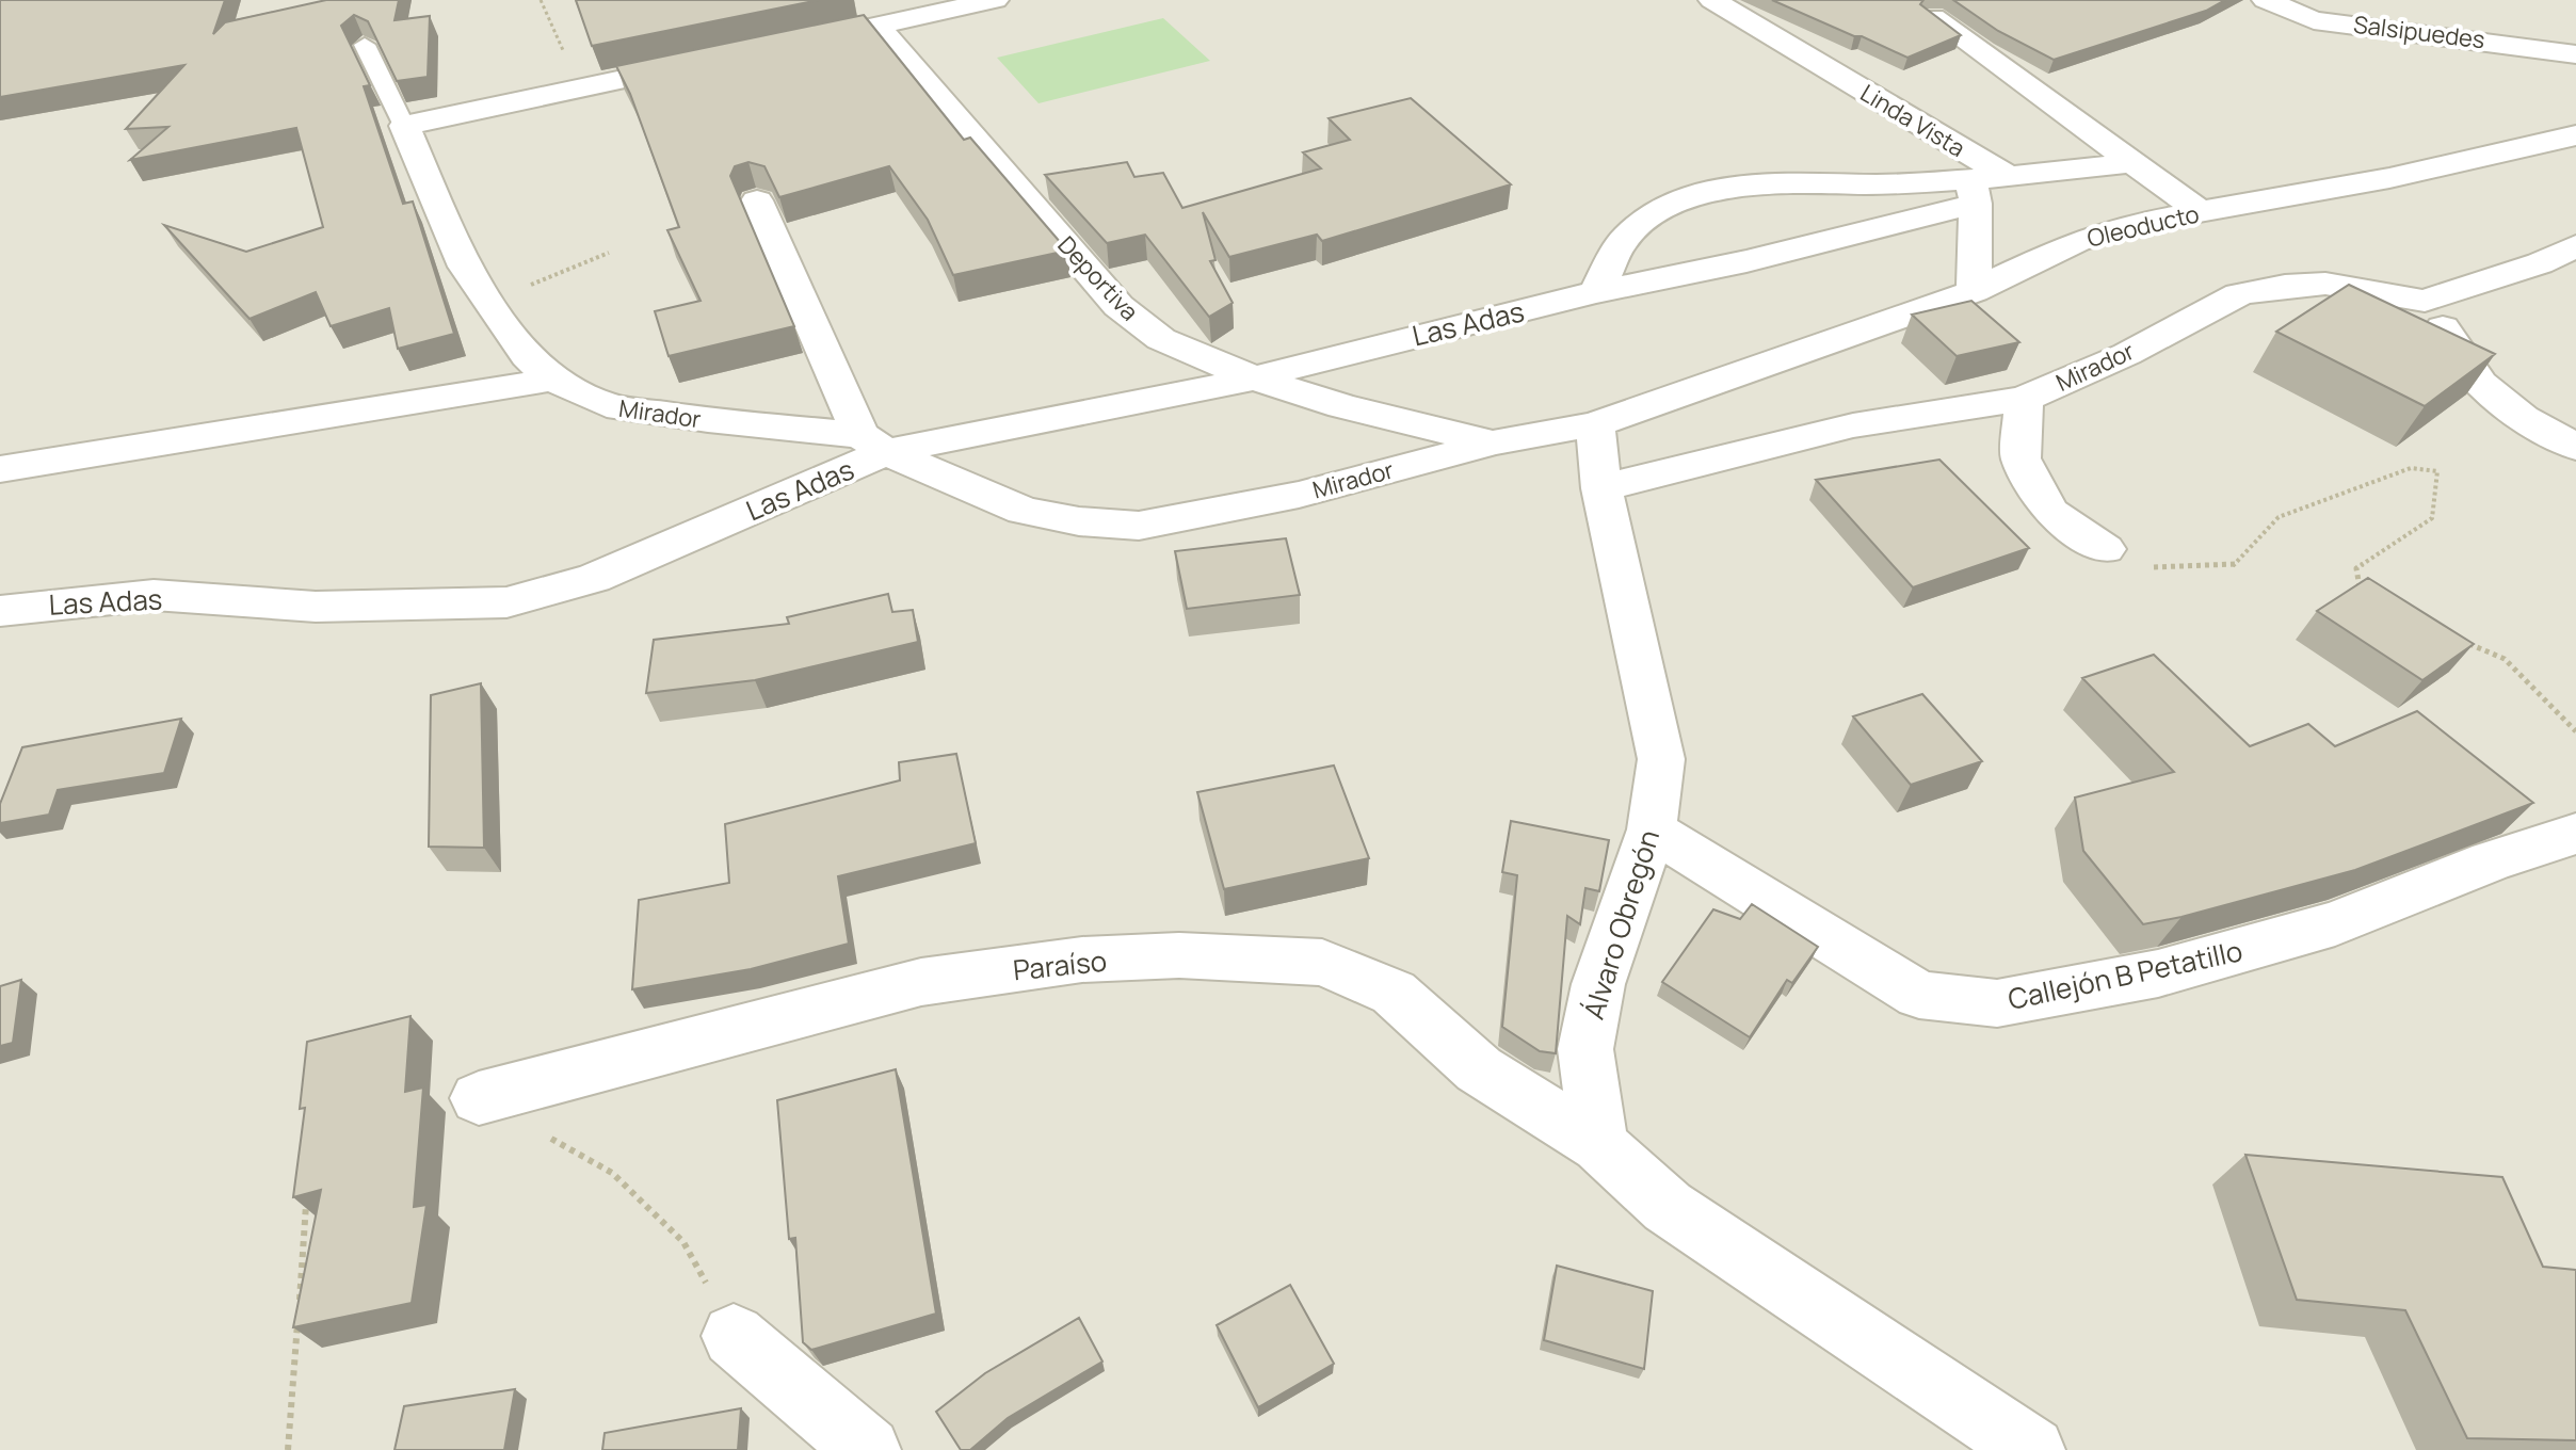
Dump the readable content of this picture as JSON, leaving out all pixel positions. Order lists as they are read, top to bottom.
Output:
{
  "streets": {
    "street": [
      "Salsipuedes",
      "Linda Vista",
      "Oleoducto",
      "Deportiva",
      "Las Adas",
      "Mirador",
      "Álvaro Obregón",
      "Paraíso",
      "Callejón B Petatillo"
    ]
  },
  "crossings": [
    ["Linda Vista", "Las Adas"],
    ["Oleoducto", "Mirador"],
    ["Oleoducto", "Álvaro Obregón"],
    ["Deportiva", "Las Adas"],
    ["Deportiva", "Mirador"],
    ["Las Adas", "Mirador"],
    ["Mirador", "Álvaro Obregón"],
    ["Álvaro Obregón", "Paraíso"],
    ["Álvaro Obregón", "Callejón B Petatillo"]
  ]
}
